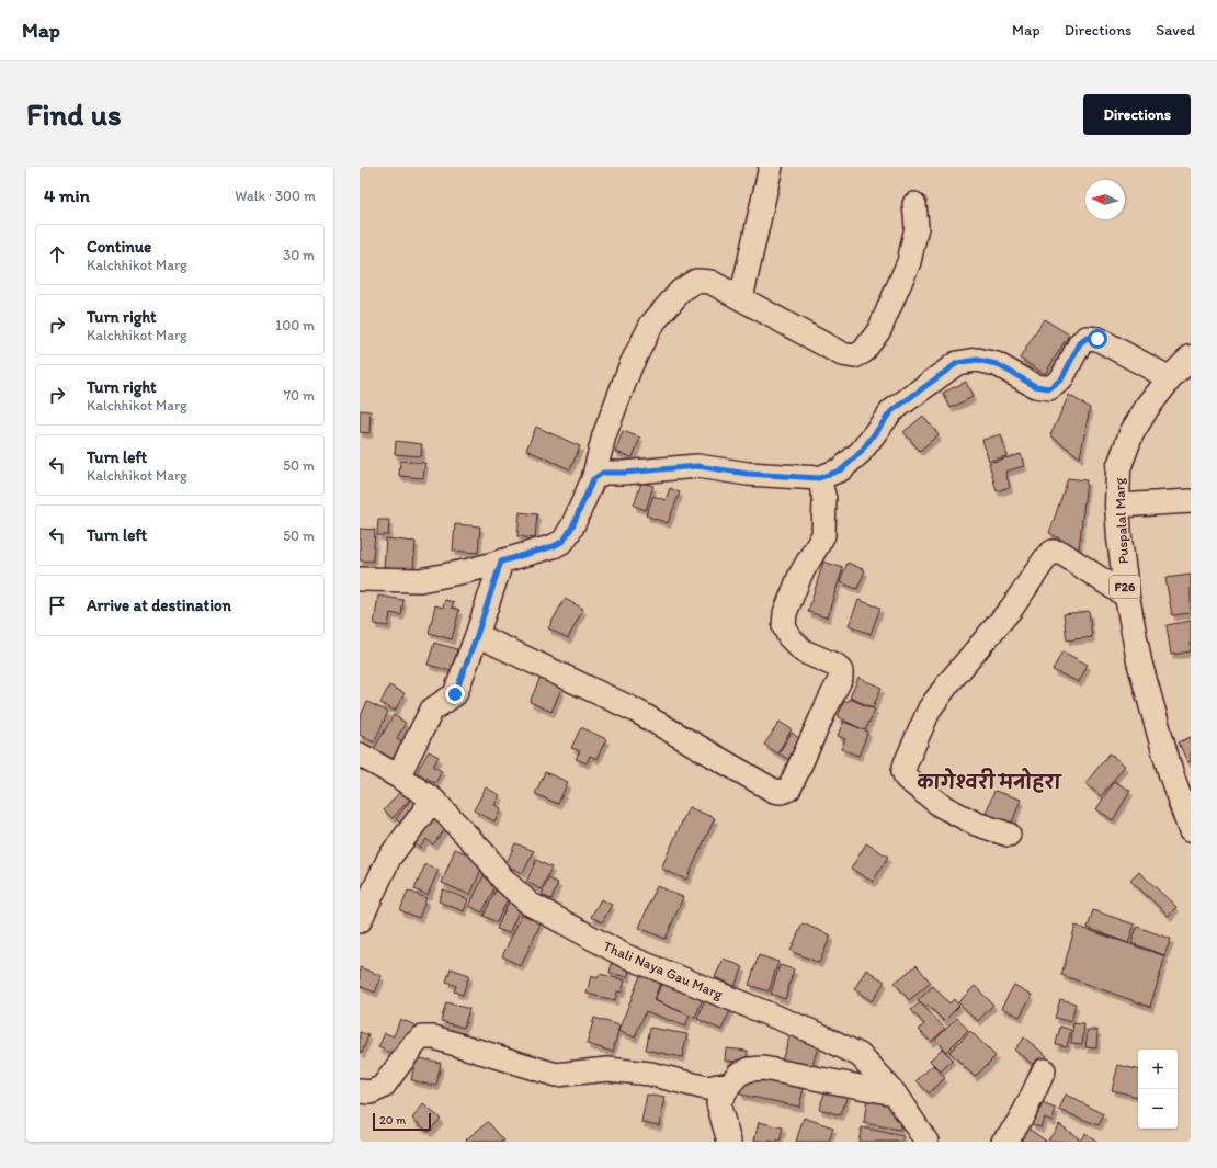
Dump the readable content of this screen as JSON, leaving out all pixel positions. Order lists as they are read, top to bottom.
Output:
{
  "streets": {
    "main road": ["Puspalal Marg", "F26"],
    "street": ["Thali Naya Gau Marg"]
  },
  "districts": ["कागेश्वरी मनोहरा"],
  "scale_bar": "20 m",
  "north": "left",
  "page": {
    "header": "Map",
    "nav": ["Map", "Directions", "Saved"],
    "buttons": "Directions",
    "title": "Find us",
    "heading": ["4 min", "Walk · 300 m"],
    "list": [
      ["Continue", "Kalchhikot Marg", "30 m"],
      ["Turn right", "Kalchhikot Marg", "100 m"],
      ["Turn right", "Kalchhikot Marg", "70 m"],
      ["Turn left", "Kalchhikot Marg", "50 m"],
      ["Turn left", "50 m"],
      "Arrive at destination"
    ],
    "map_buttons": ["+", "−"],
    "scale": "20 m"
  }
}
